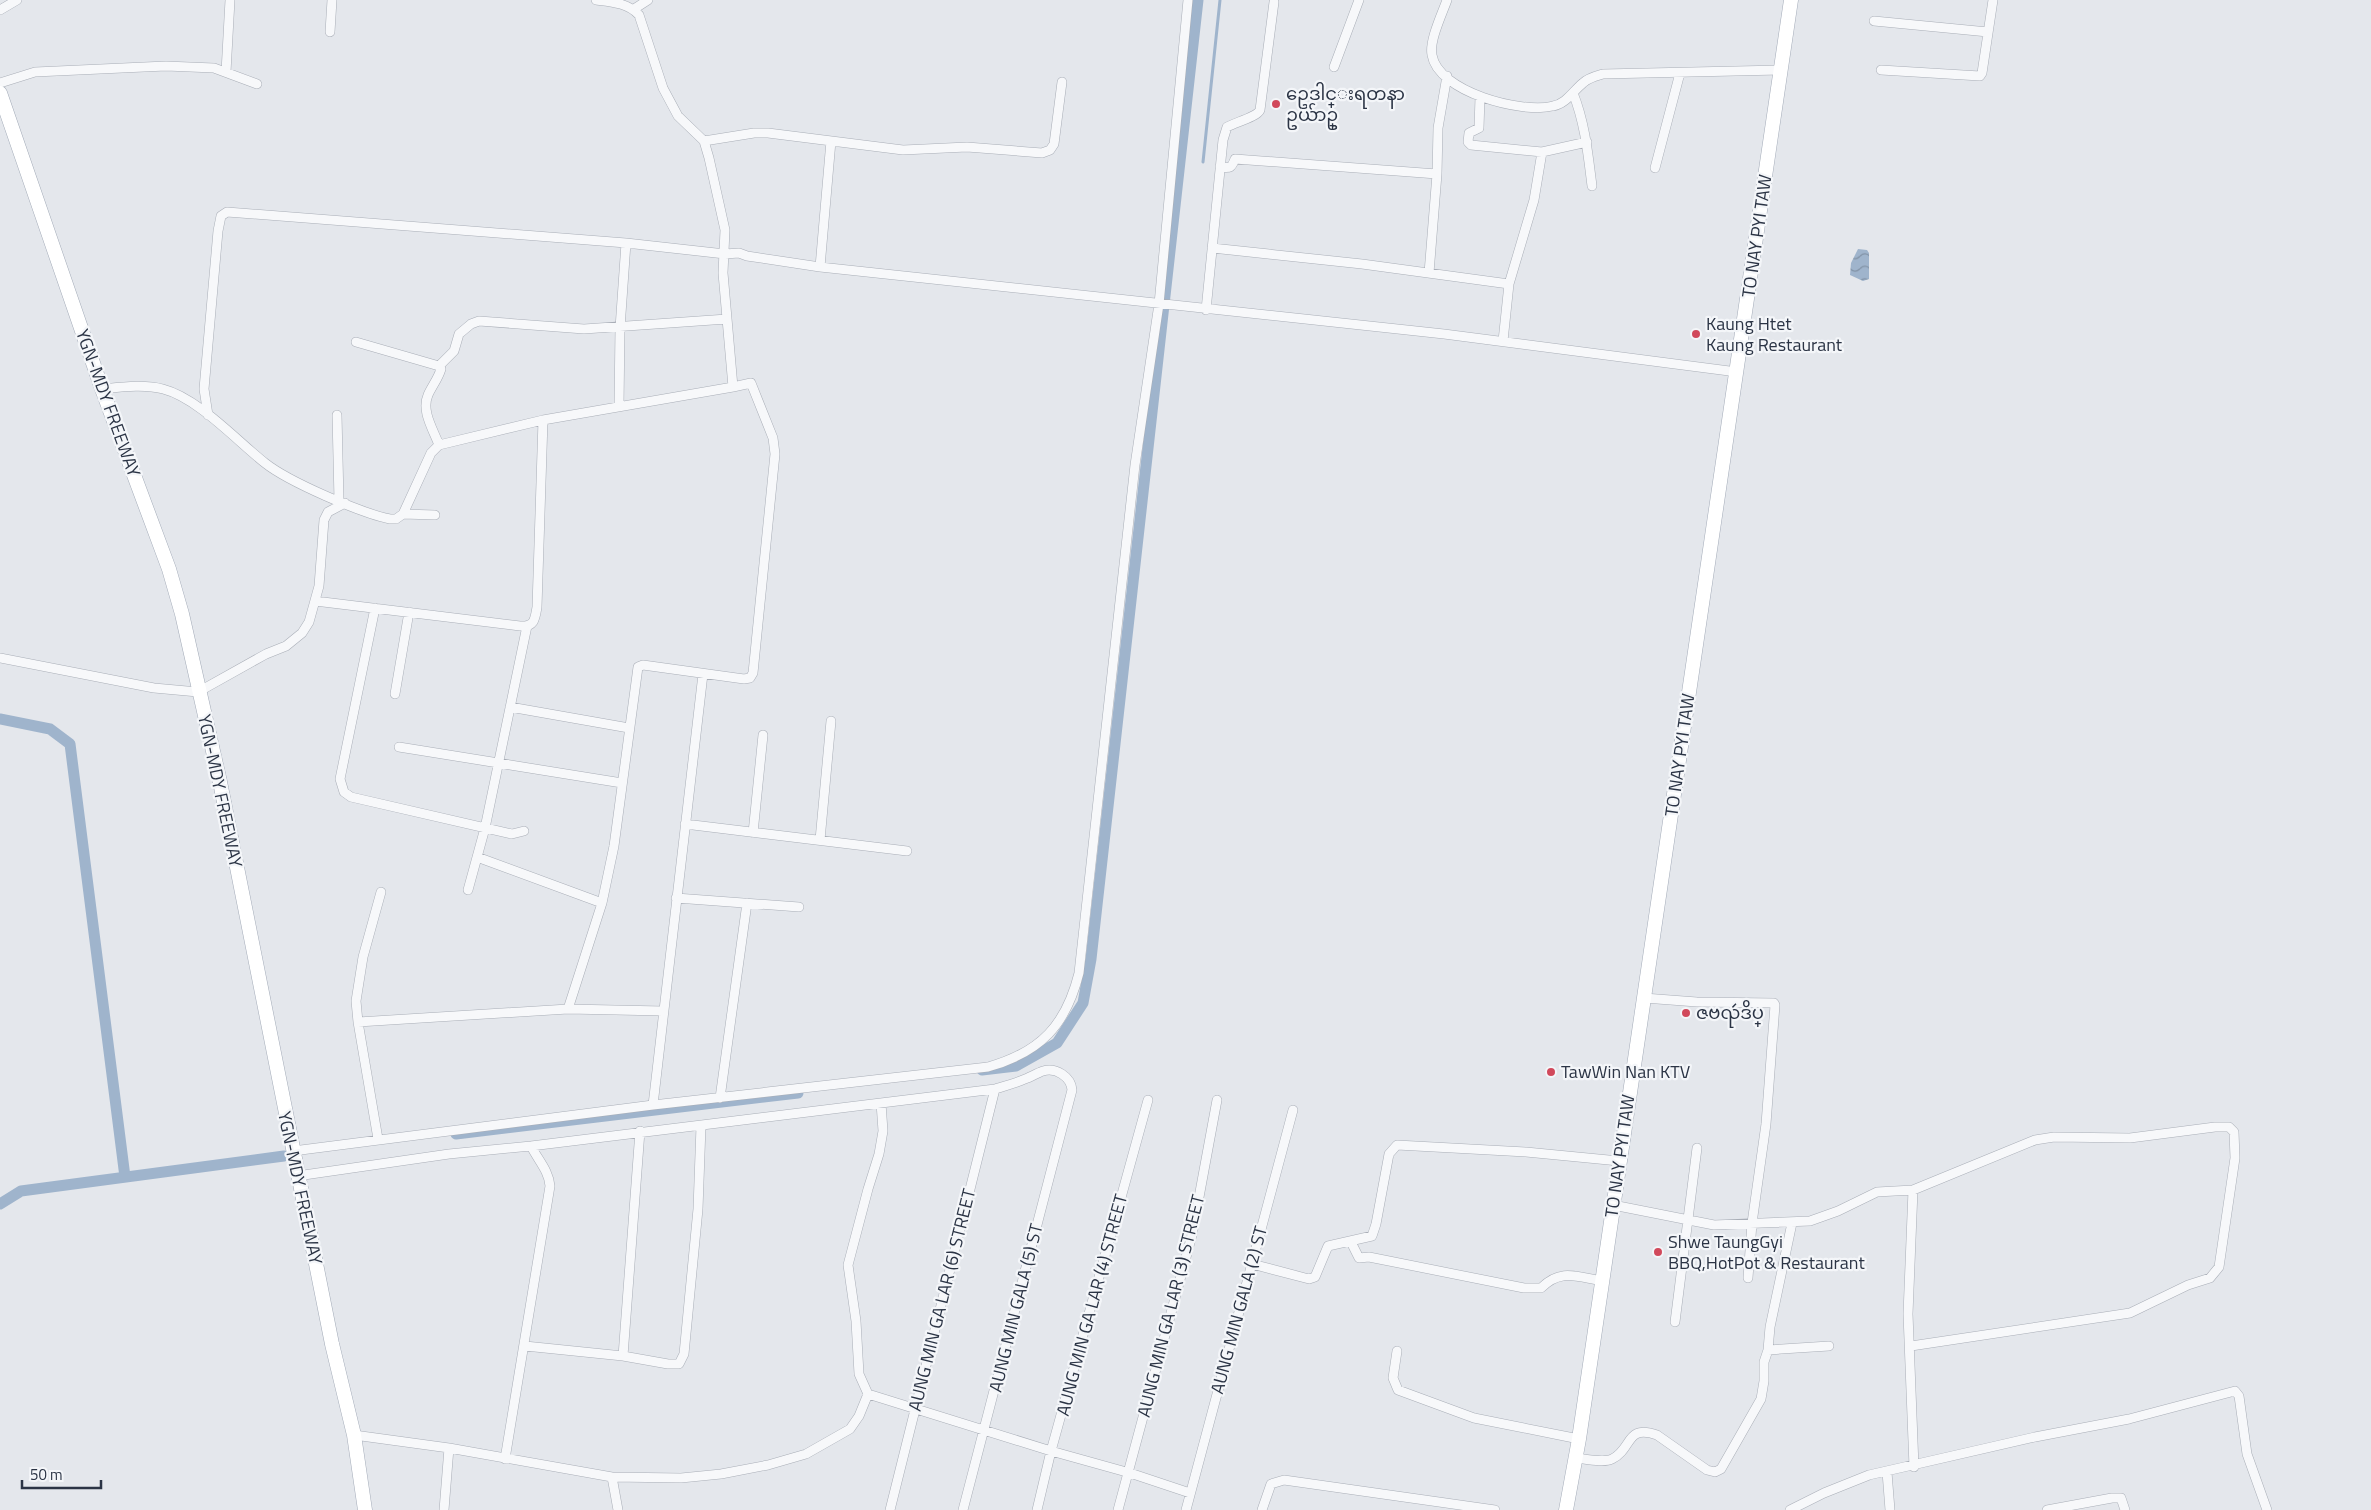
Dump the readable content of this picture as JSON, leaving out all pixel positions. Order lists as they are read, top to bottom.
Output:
{
  "streets": {
    "main road": ["TO NAY PYI TAW", "YGN-MDY FREEWAY"],
    "street": [
      "AUNG MIN GA LAR (6) STREET",
      "AUNG MIN GA LAR (4) STREET",
      "AUNG MIN GA LAR (3) STREET",
      "AUNG MIN GALA (5) ST",
      "AUNG MIN GALA (2) ST"
    ]
  },
  "crossings": [
    ["AUNG MIN GA LAR (6) STREET", "AUNG MIN GALA (5) ST"]
  ],
  "places": [
    "ဥေဒါင္းရတနာ ဥယ်ာဥ္",
    "Kaung Htet Kaung Restaurant",
    "ဇဗၺဴဒိပ္",
    "TawWin Nan KTV",
    "Shwe TaungGyi BBQ,HotPot & Restaurant"
  ],
  "scale_bar": "50 m"
}
